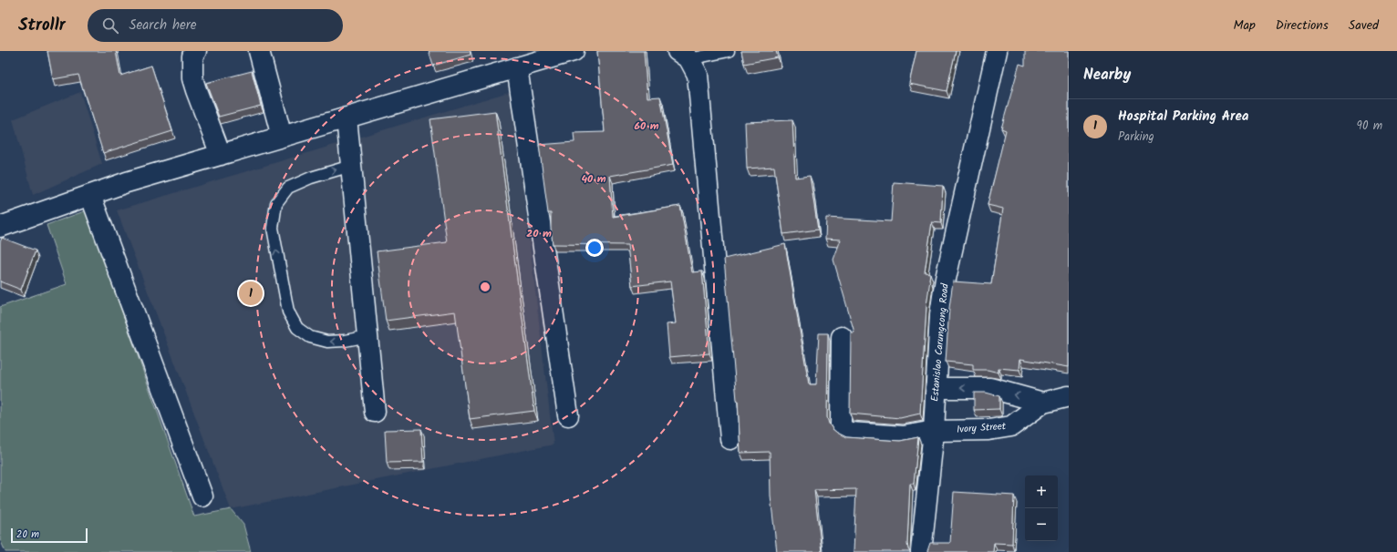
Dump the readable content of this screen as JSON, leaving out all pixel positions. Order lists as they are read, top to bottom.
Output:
{
  "streets": {
    "street": ["Estanislao Carungcong Road", "Ivory Street"]
  },
  "crossings": [
    ["Estanislao Carungcong Road", "Ivory Street"]
  ],
  "scale_bar": "20 m",
  "page": {
    "header": "Strollr",
    "search": "Search here",
    "nav": ["Map", "Directions", "Saved"],
    "heading": "Nearby",
    "list": [
      {
        "mark": "1",
        "name": "Hospital Parking Area",
        "note": "Parking",
        "value": "90 m"
      }
    ],
    "pins": "1",
    "map_buttons": ["+", "−"],
    "scale": "20 m"
  },
  "rings": ["60 m", "40 m", "20 m"]
}
